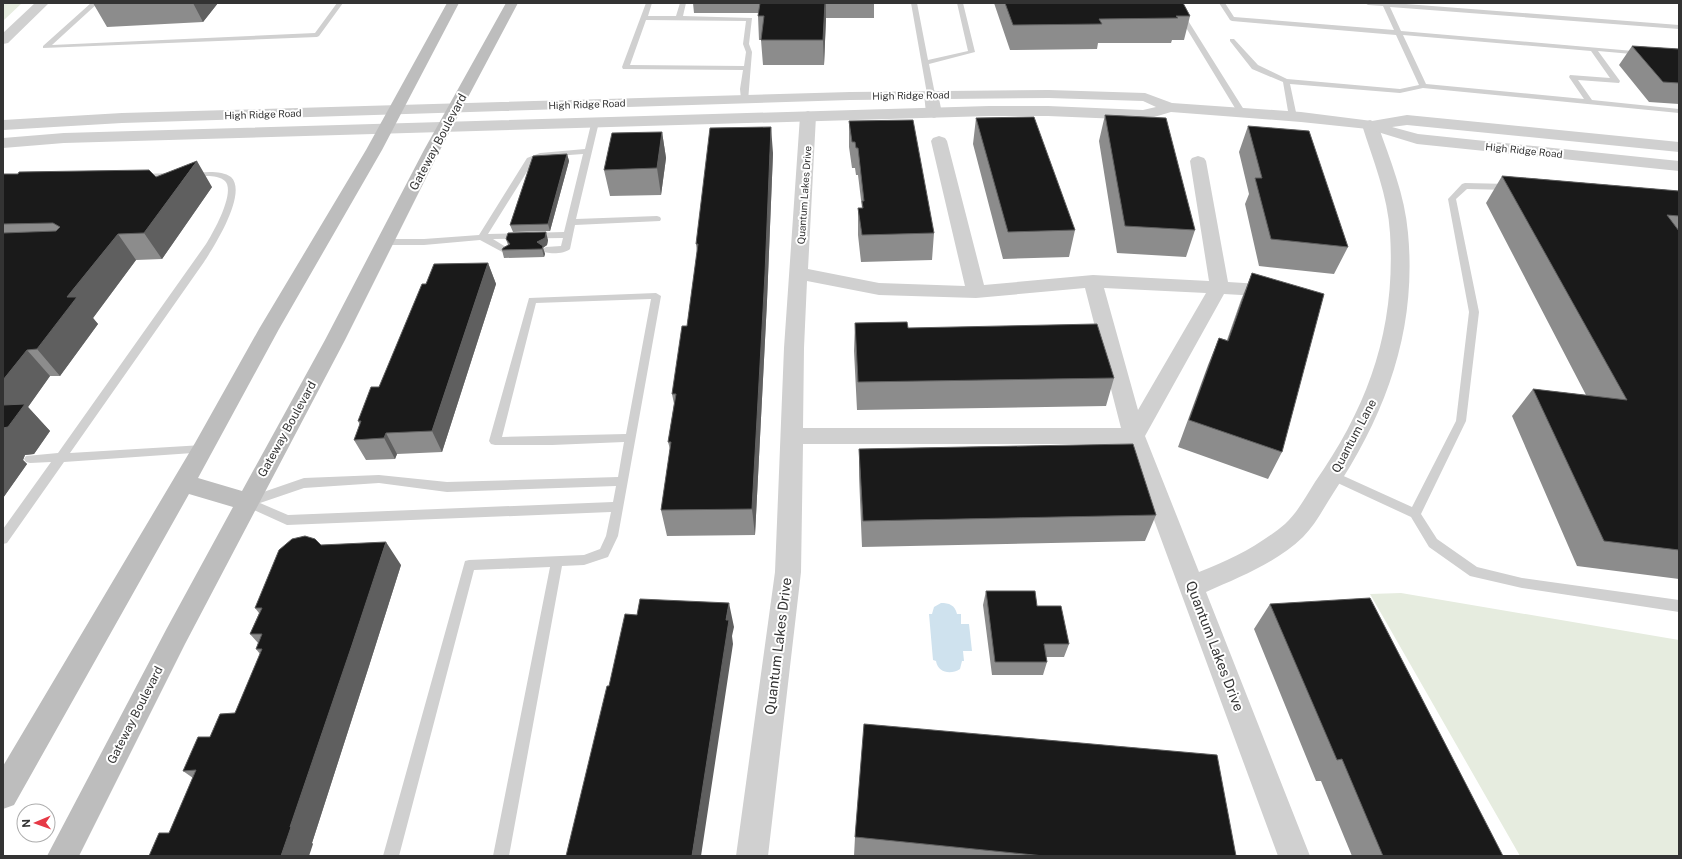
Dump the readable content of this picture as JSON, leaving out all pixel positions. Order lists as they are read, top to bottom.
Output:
{
  "streets": {
    "main road": ["Gateway Boulevard"],
    "street": ["High Ridge Road", "Quantum Lakes Drive", "Quantum Lane"]
  },
  "crossings": [
    ["High Ridge Road", "Gateway Boulevard"],
    ["High Ridge Road", "Quantum Lakes Drive"],
    ["High Ridge Road", "Quantum Lane"],
    ["Quantum Lakes Drive", "Quantum Lane"]
  ],
  "north": "left"
}
